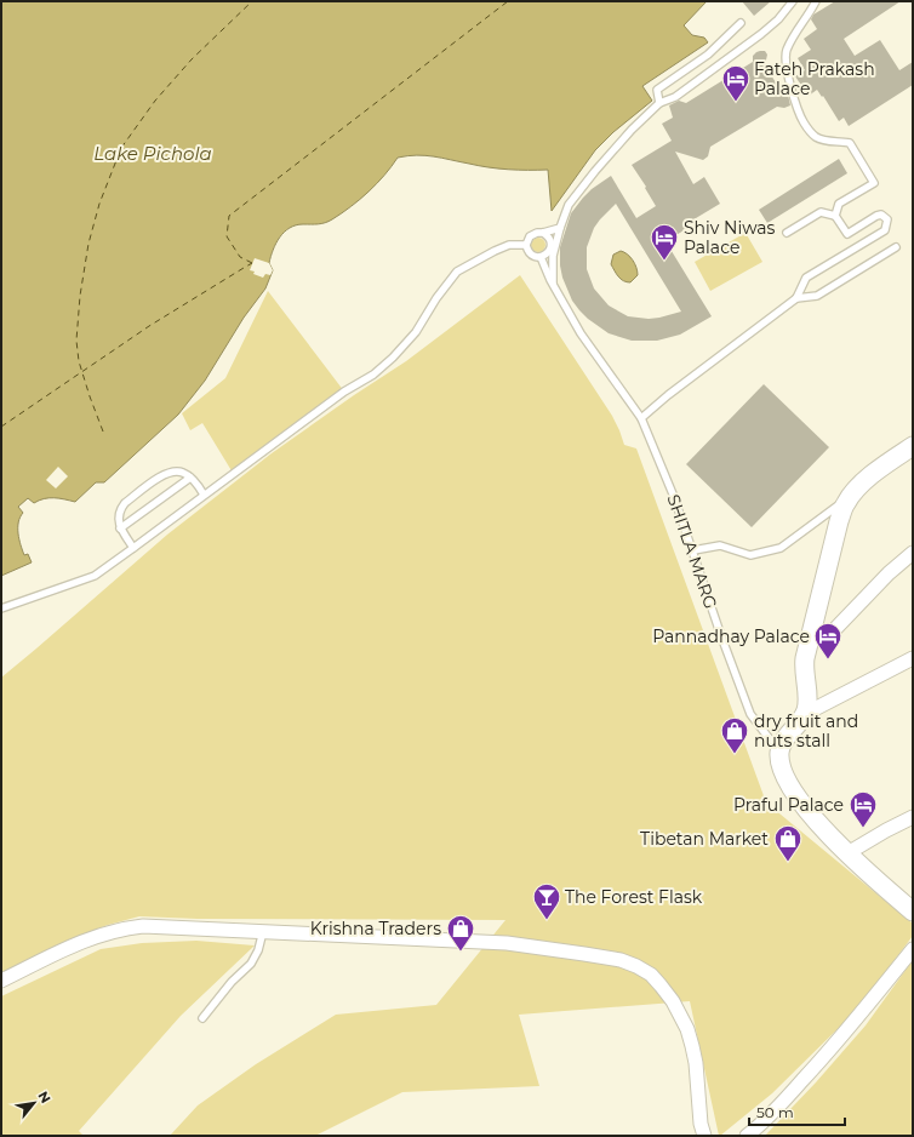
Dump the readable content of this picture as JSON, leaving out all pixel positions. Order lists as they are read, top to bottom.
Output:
{
  "streets": {
    "main road": ["SHITLA MARG"]
  },
  "water": ["Lake Pichola"],
  "places": {
    "hotel": [
      "Fateh Prakash Palace",
      "Shiv Niwas Palace",
      "Pannadhay Palace",
      "Praful Palace"
    ],
    "shop": ["dry fruit and nuts stall", "Tibetan Market", "Krishna Traders"],
    "bar": ["The Forest Flask"]
  },
  "scale_bar": "50 m",
  "north": "top right"
}
